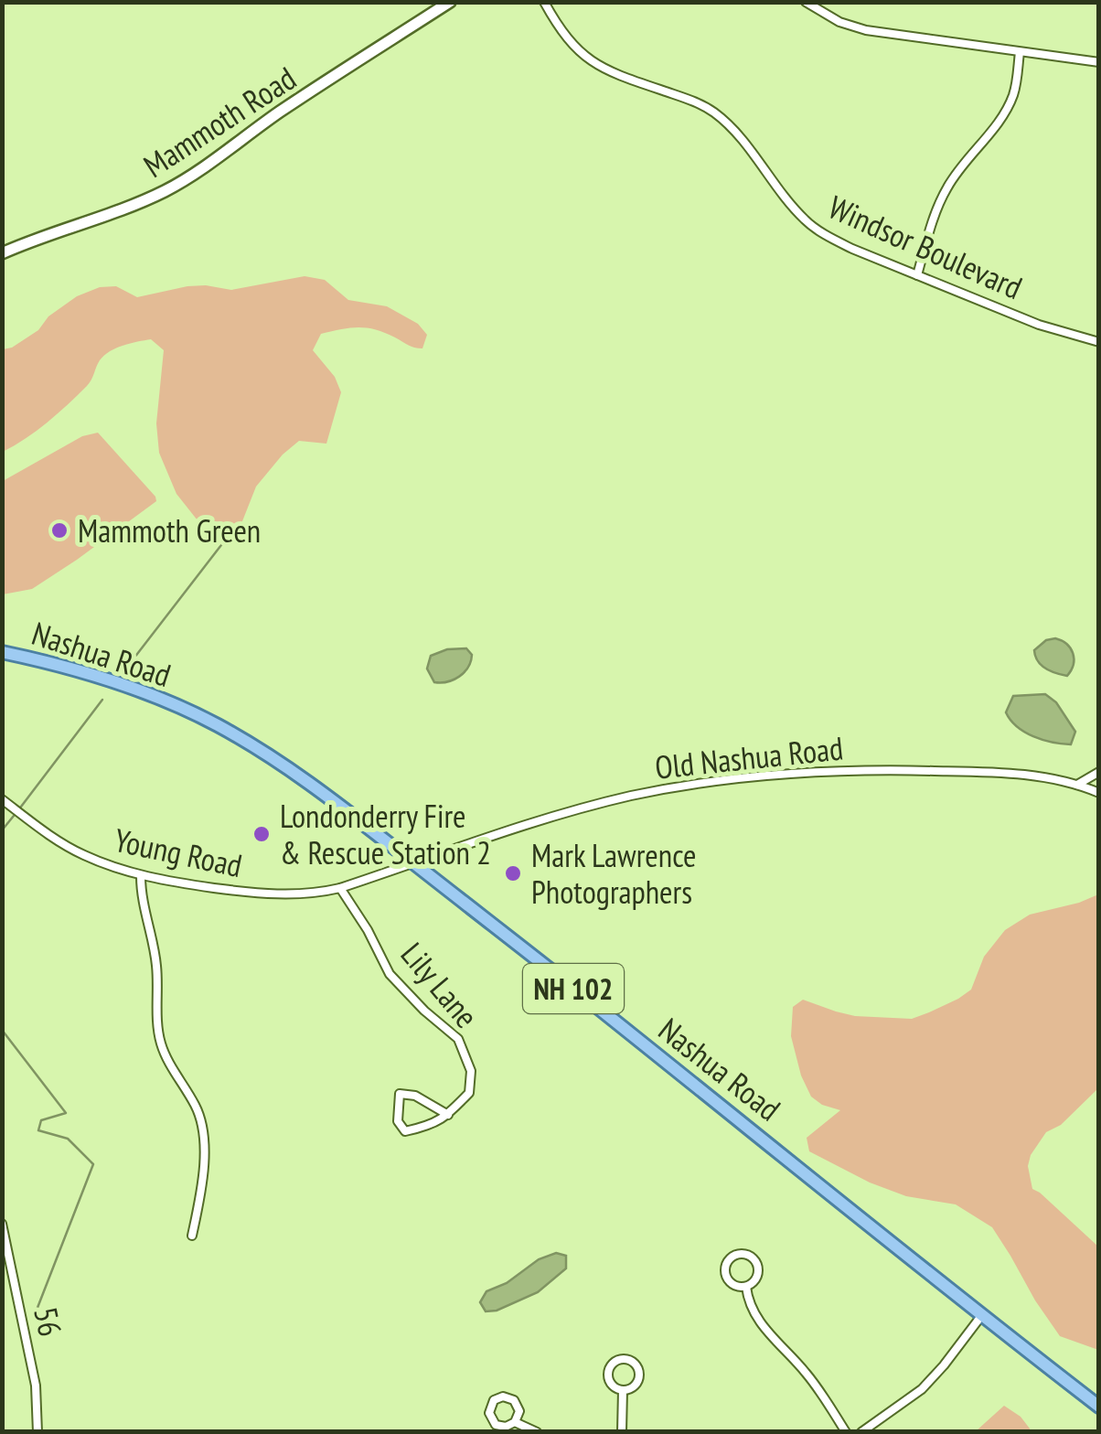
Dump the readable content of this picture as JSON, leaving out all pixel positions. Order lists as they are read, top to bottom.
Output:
{
  "streets": {
    "main road": ["Mammoth Road", "Nashua Road", "NH 102"],
    "street": [
      "Windsor Boulevard",
      "Old Nashua Road",
      "Young Road",
      "Lily Lane",
      "56"
    ]
  },
  "crossings": [
    ["Nashua Road", "Old Nashua Road"],
    ["Nashua Road", "Young Road"],
    ["Old Nashua Road", "Young Road"],
    ["Young Road", "Lily Lane"]
  ],
  "places": ["Mammoth Green", "Londonderry Fire & Rescue Station 2", "Mark Lawrence Photographers"]
}
